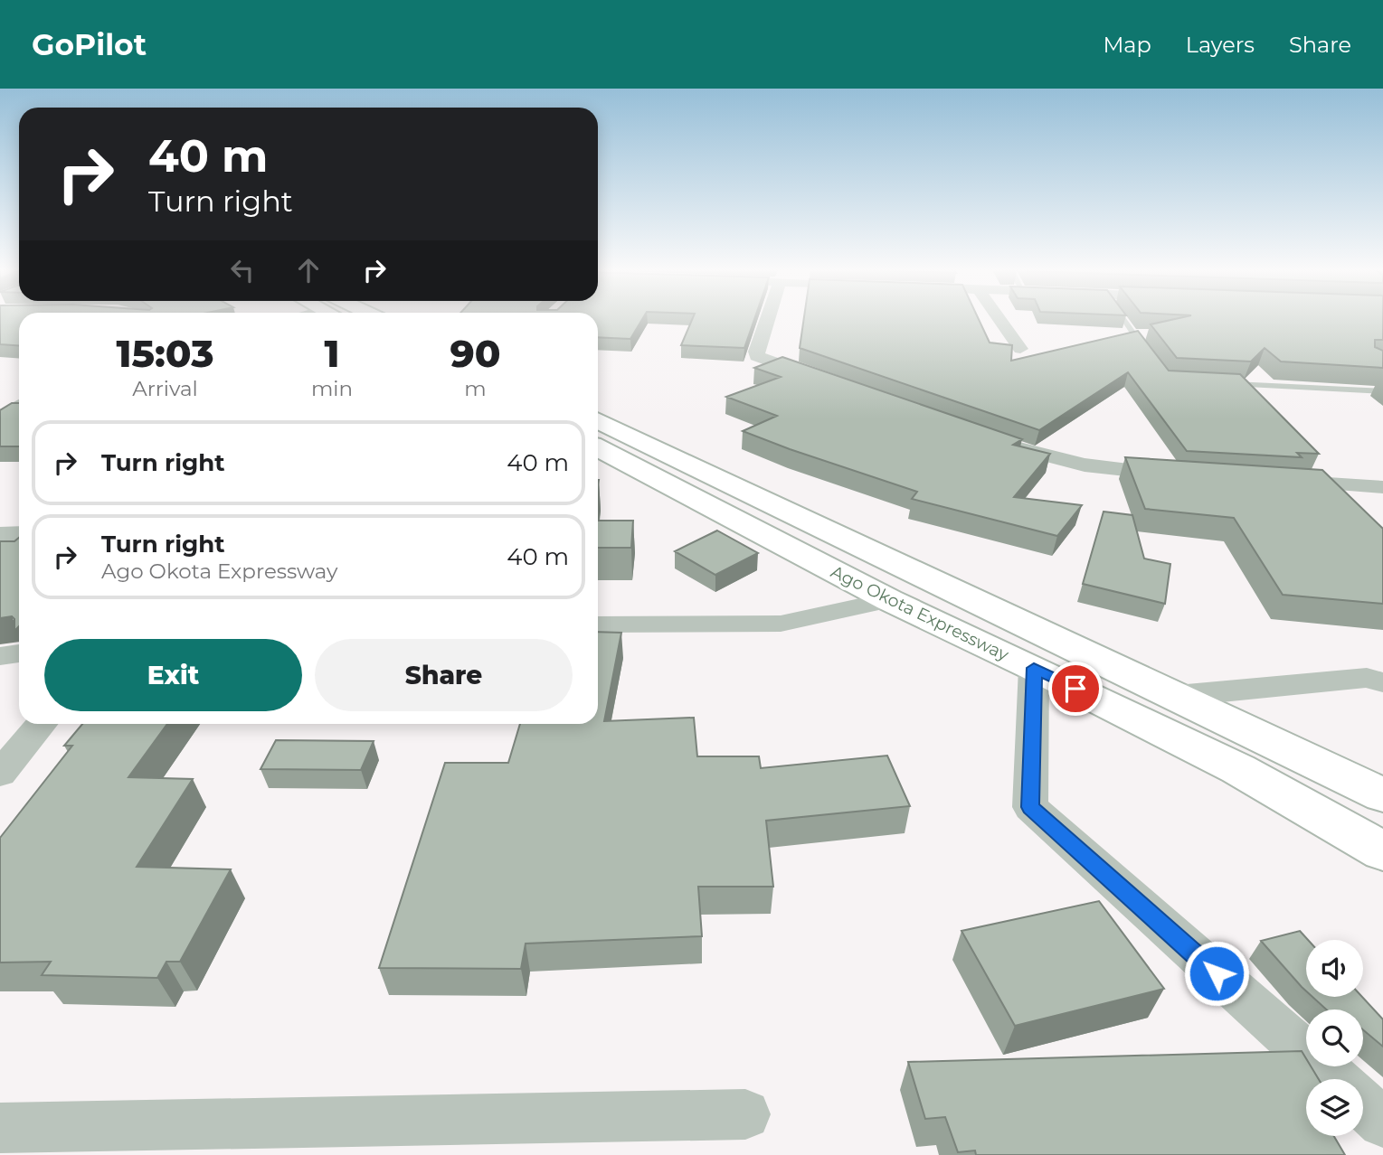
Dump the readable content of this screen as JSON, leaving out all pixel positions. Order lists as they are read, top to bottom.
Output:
{
  "streets": {
    "main road": ["Ago Okota Expressway"]
  },
  "page": {
    "header": "GoPilot",
    "nav": ["Map", "Layers", "Share"],
    "turn": ["40 m", "Turn right"],
    "eta": [
      "15:03",
      "Arrival",
      "1",
      "min",
      "90",
      "m"
    ],
    "list": [
      {
        "name": "Turn right",
        "value": "40 m"
      },
      {
        "name": "Turn right",
        "note": "Ago Okota Expressway",
        "value": "40 m"
      }
    ],
    "buttons": ["Exit", "Share"]
  }
}
